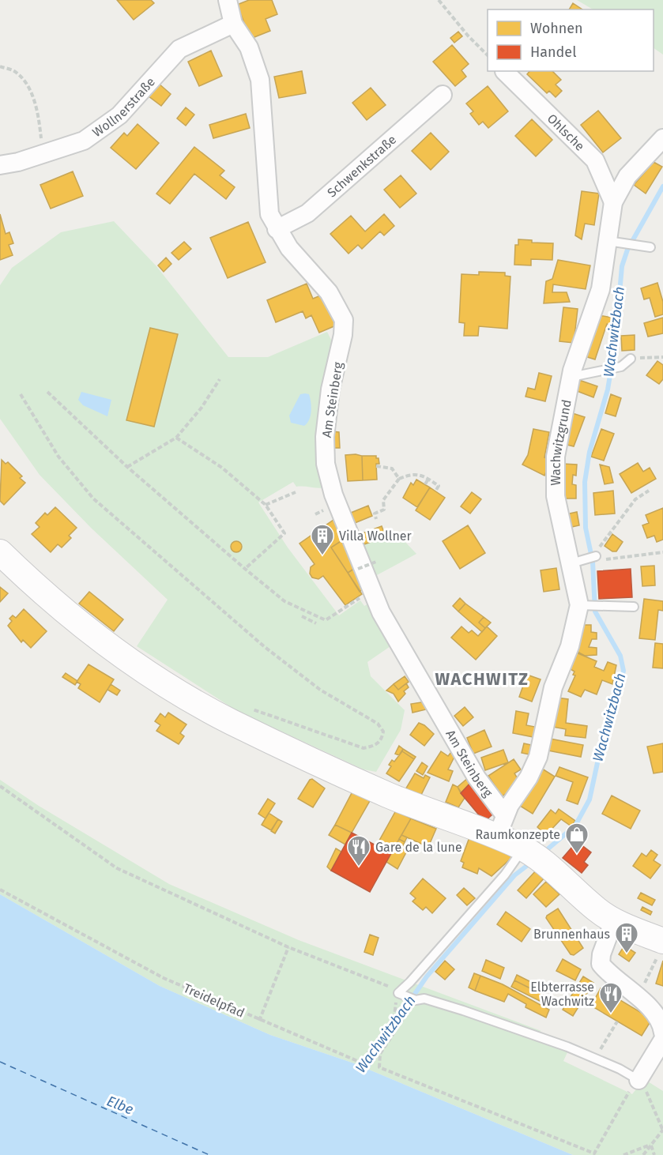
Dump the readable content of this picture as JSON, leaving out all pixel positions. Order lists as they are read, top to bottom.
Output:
{
  "streets": {
    "street": [
      "Wollnerstraße",
      "Ohlsche",
      "Schwenkstraße",
      "Am Steinberg",
      "Wachwitzgrund"
    ],
    "path": ["Treidelpfad"]
  },
  "crossings": [
    ["Wollnerstraße", "Am Steinberg"],
    ["Ohlsche", "Wachwitzgrund"],
    ["Schwenkstraße", "Am Steinberg"],
    ["Am Steinberg", "Wachwitzgrund"]
  ],
  "districts": ["WACHWITZ"],
  "water": ["Wachwitzbach", "Elbe"],
  "places": {
    "building": ["Villa Wollner", "Brunnenhaus"],
    "shop": ["Raumkonzepte"],
    "restaurant": ["Gare de la lune", "Elbterrasse Wachwitz"]
  },
  "legend": ["Wohnen", "Handel"]
}
